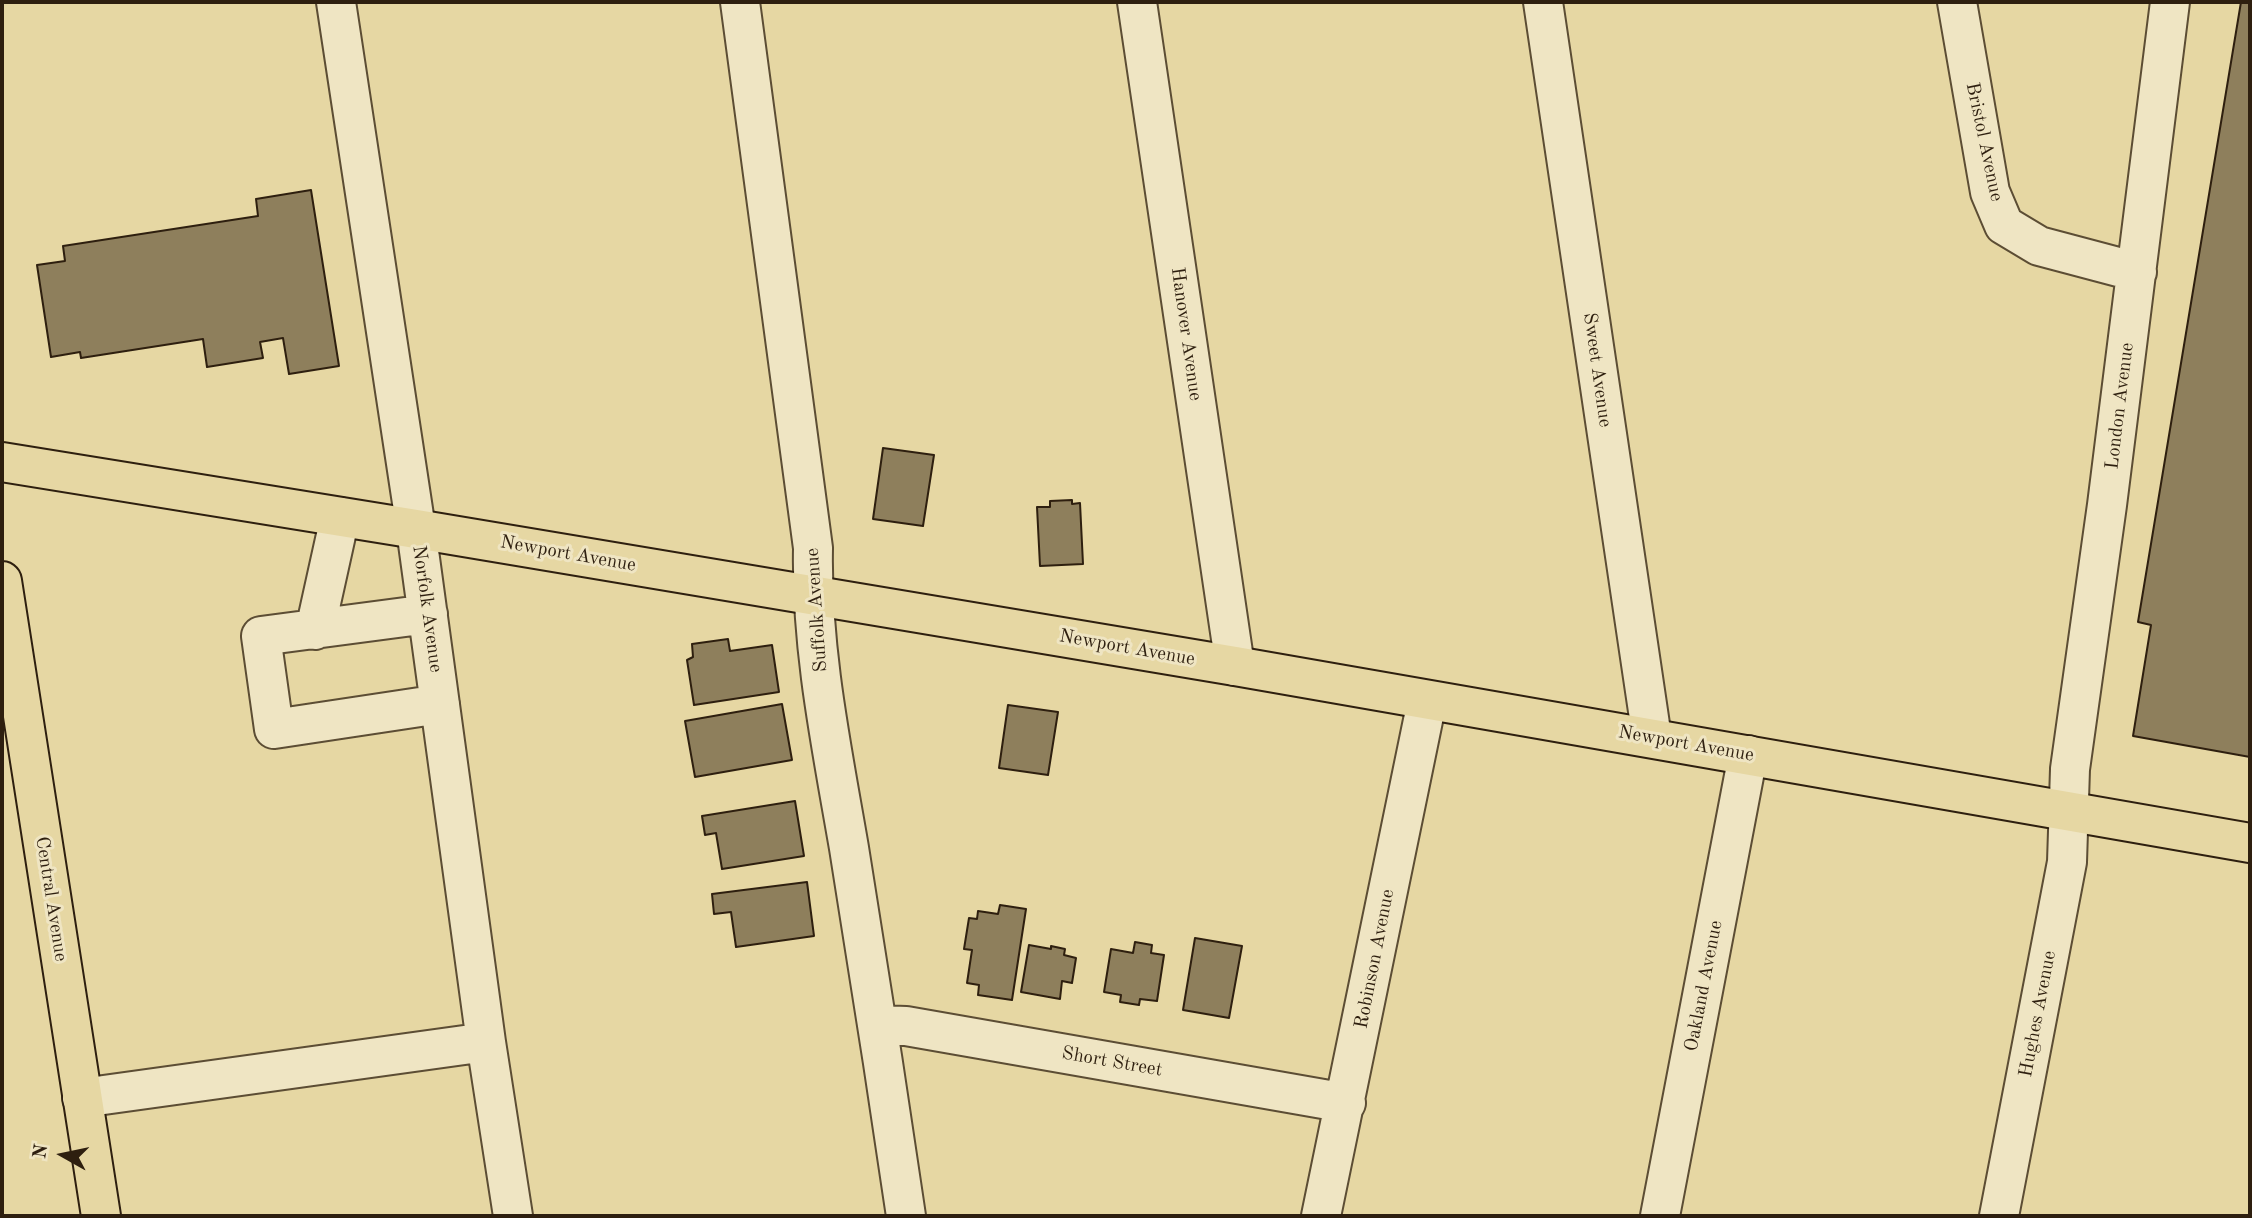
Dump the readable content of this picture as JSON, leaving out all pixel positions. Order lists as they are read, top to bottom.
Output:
{
  "streets": {
    "main road": ["Newport Avenue", "Central Avenue"],
    "street": [
      "Bristol Avenue",
      "Hanover Avenue",
      "Sweet Avenue",
      "London Avenue",
      "Norfolk Avenue",
      "Suffolk Avenue",
      "Robinson Avenue",
      "Oakland Avenue",
      "Hughes Avenue",
      "Short Street"
    ]
  },
  "crossings": [
    ["Bristol Avenue", "London Avenue"],
    ["Hanover Avenue", "Newport Avenue"],
    ["Sweet Avenue", "Newport Avenue"],
    ["London Avenue", "Newport Avenue"],
    ["London Avenue", "Hughes Avenue"],
    ["Newport Avenue", "Norfolk Avenue"],
    ["Newport Avenue", "Suffolk Avenue"],
    ["Newport Avenue", "Robinson Avenue"],
    ["Newport Avenue", "Oakland Avenue"],
    ["Newport Avenue", "Hughes Avenue"],
    ["Suffolk Avenue", "Short Street"],
    ["Robinson Avenue", "Short Street"]
  ],
  "north": "left"
}
